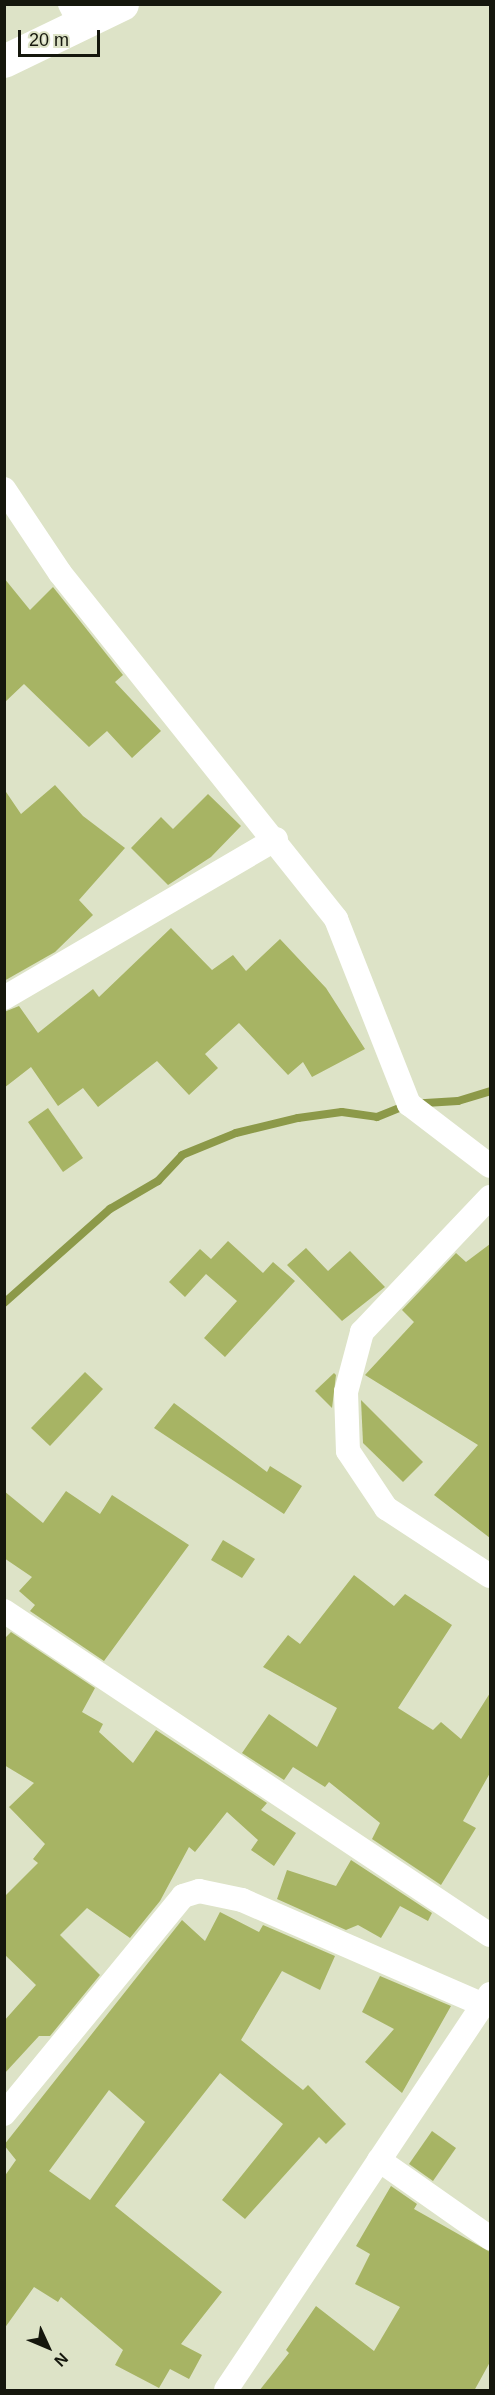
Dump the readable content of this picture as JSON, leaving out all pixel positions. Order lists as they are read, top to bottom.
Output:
{
  "scale_bar": "20 m",
  "north": "bottom right"
}
